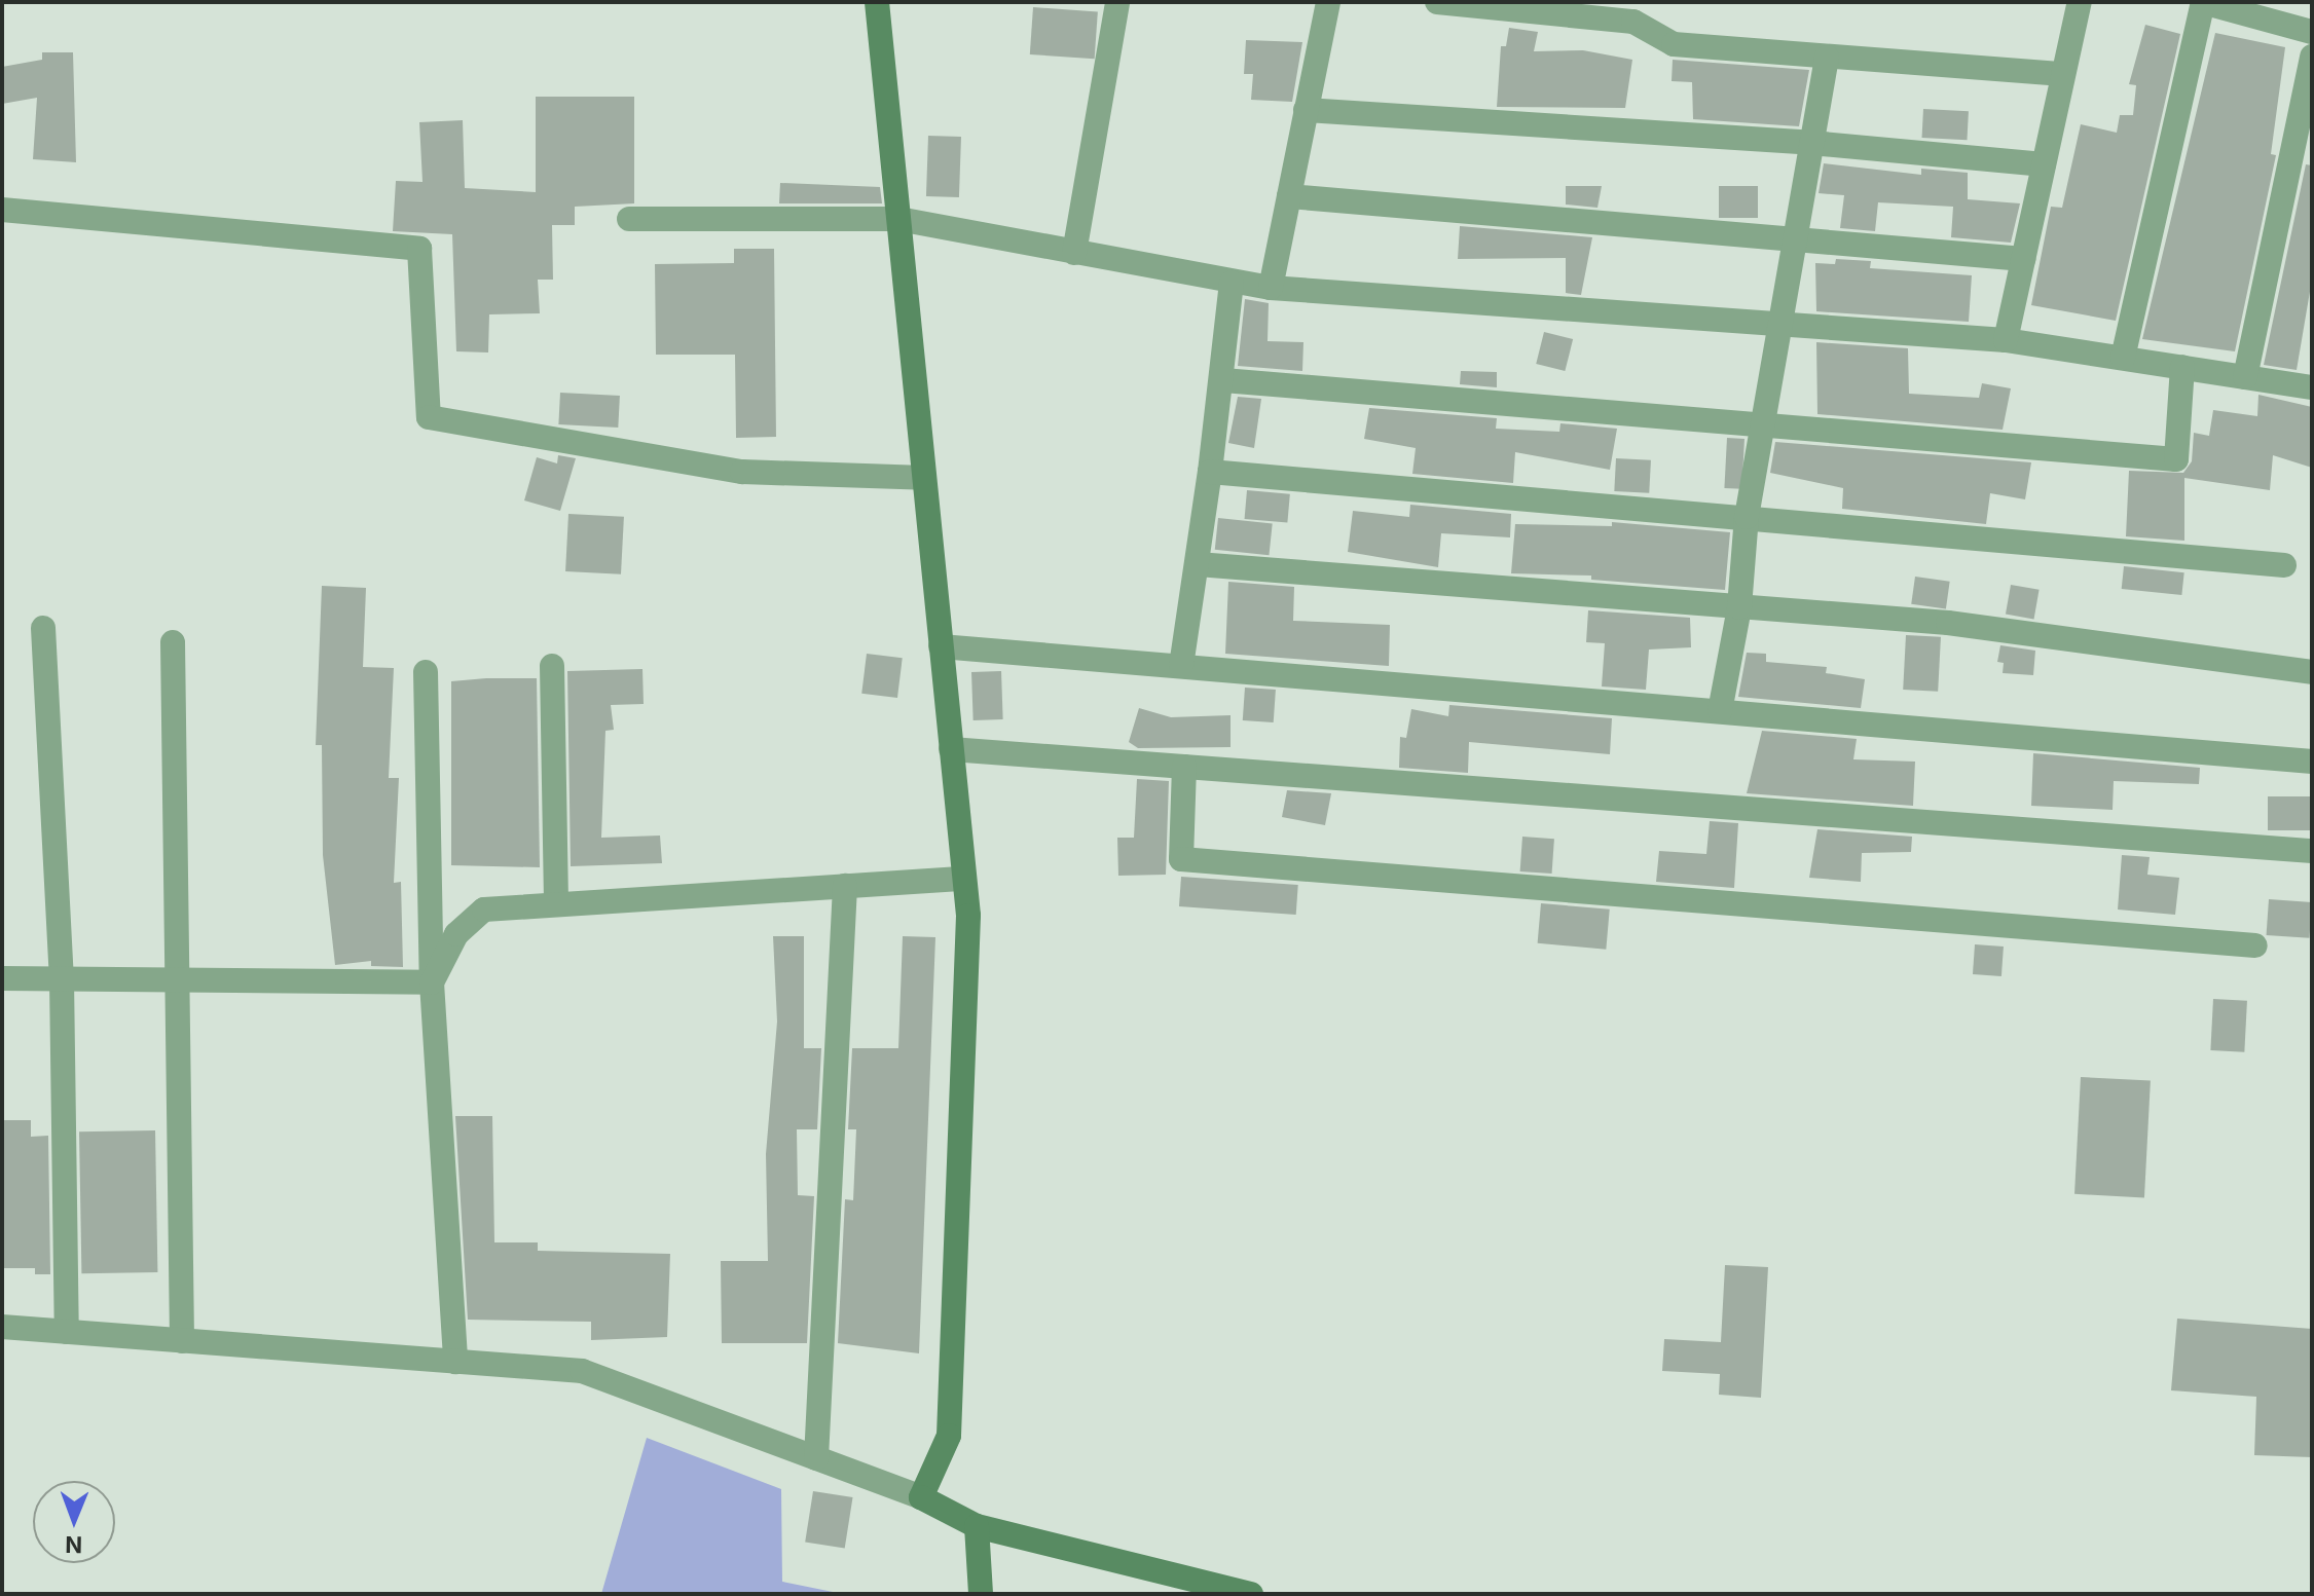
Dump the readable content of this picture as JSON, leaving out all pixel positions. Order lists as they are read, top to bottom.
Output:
{
  "north": "bottom"
}
